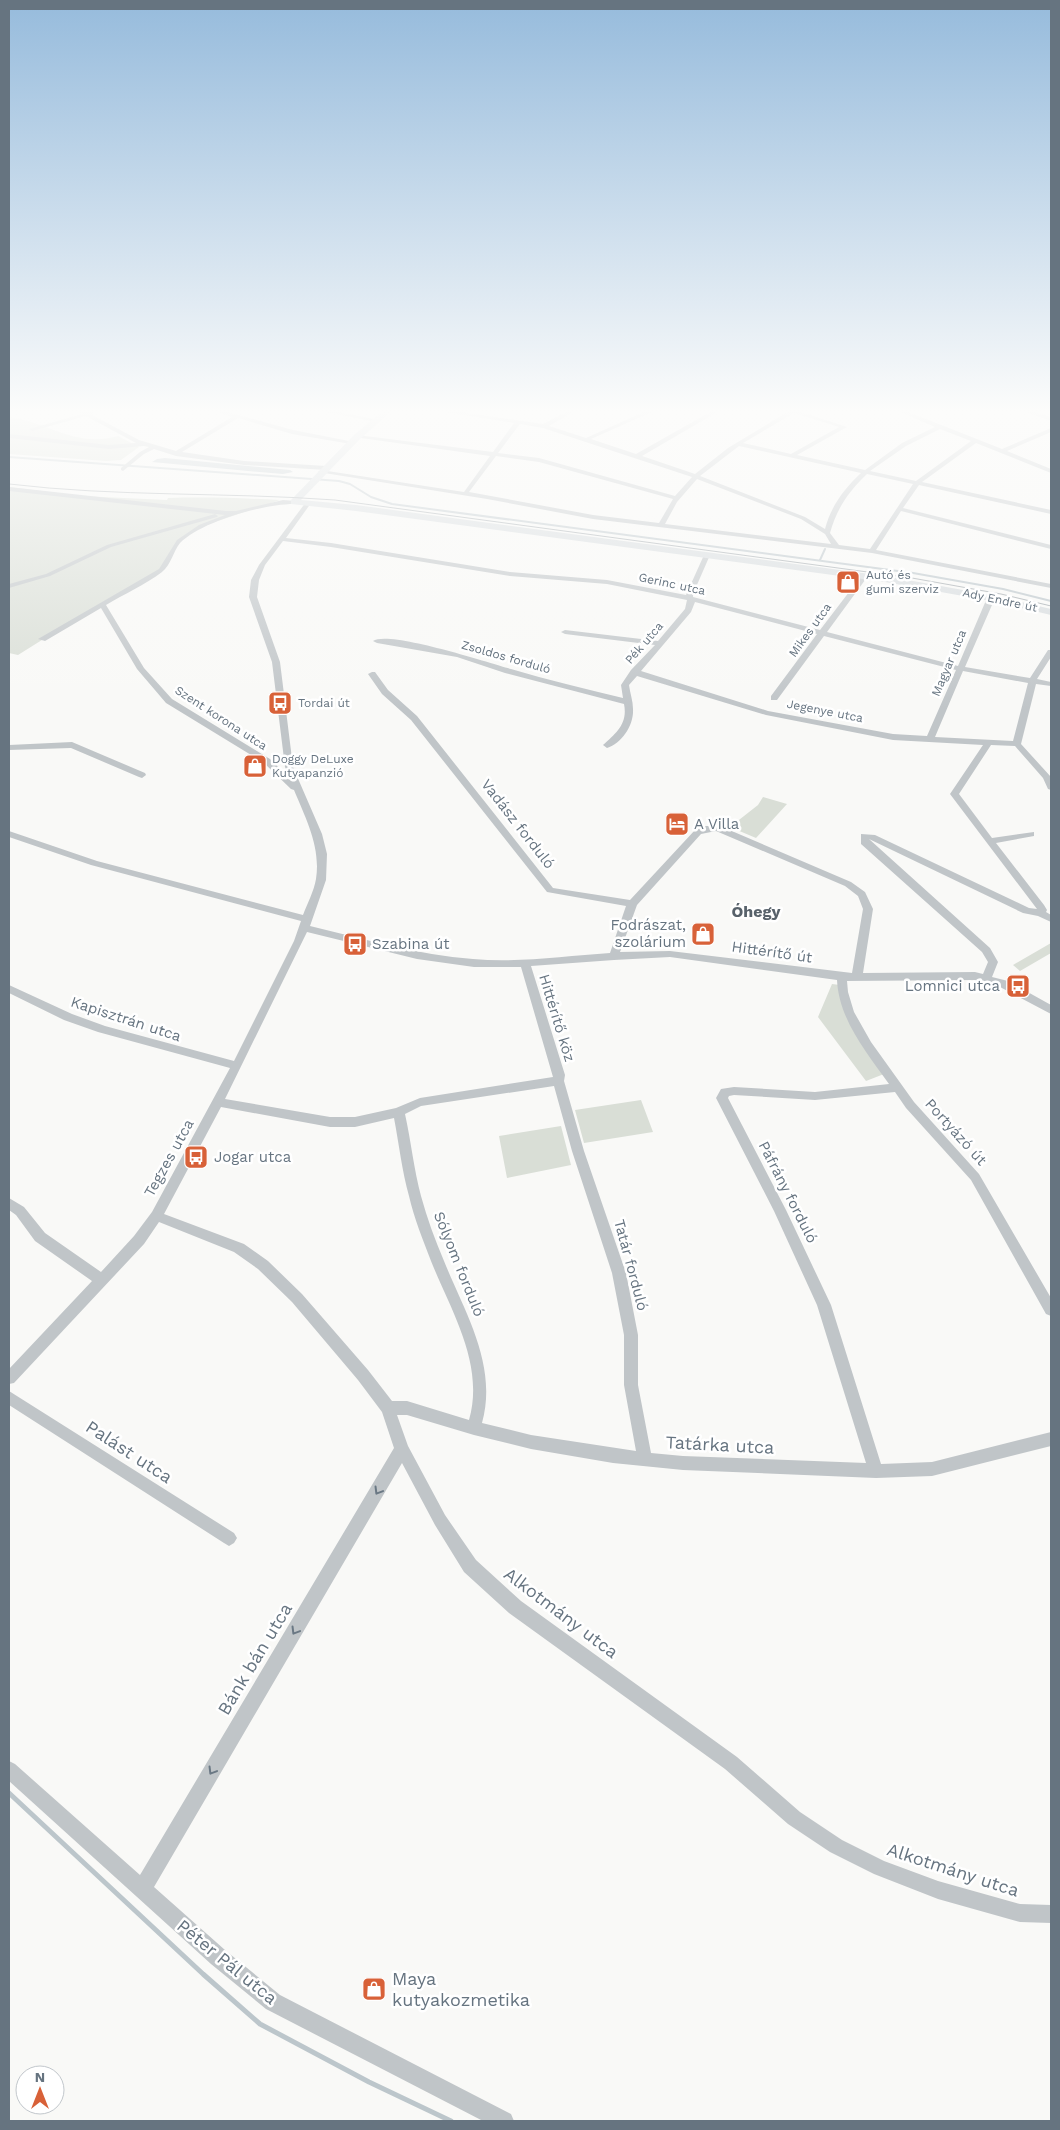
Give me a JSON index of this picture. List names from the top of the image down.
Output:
{
  "streets": {
    "street": [
      "Gerinc utca",
      "Ady Endre út",
      "Mikes utca",
      "Pék utca",
      "Zsoldos forduló",
      "Magyar utca",
      "Jegenye utca",
      "Szent korona utca",
      "Vadász forduló",
      "Hittérítő út",
      "Hittérítő köz",
      "Kapisztrán utca",
      "Portyázó út",
      "Tegzes utca",
      "Páfrány forduló",
      "Sólyom forduló",
      "Tatár forduló",
      "Tatárka utca",
      "Palást utca",
      "Alkotmány utca",
      "Bánk bán utca",
      "Péter Pál utca"
    ]
  },
  "crossings": [
    ["Gerinc utca", "Mikes utca"],
    ["Gerinc utca", "Pék utca"],
    ["Gerinc utca", "Magyar utca"],
    ["Ady Endre út", "Mikes utca"],
    ["Ady Endre út", "Pék utca"],
    ["Ady Endre út", "Magyar utca"],
    ["Pék utca", "Zsoldos forduló"],
    ["Pék utca", "Jegenye utca"],
    ["Magyar utca", "Jegenye utca"],
    ["Hittérítő út", "Hittérítő köz"],
    ["Hittérítő út", "Portyázó út"],
    ["Hittérítő út", "Tegzes utca"],
    ["Hittérítő köz", "Tatár forduló"],
    ["Kapisztrán utca", "Tegzes utca"],
    ["Portyázó út", "Páfrány forduló"],
    ["Tegzes utca", "Alkotmány utca"],
    ["Páfrány forduló", "Tatárka utca"],
    ["Sólyom forduló", "Tatárka utca"],
    ["Tatár forduló", "Tatárka utca"],
    ["Tatárka utca", "Alkotmány utca"],
    ["Alkotmány utca", "Bánk bán utca"],
    ["Bánk bán utca", "Péter Pál utca"]
  ],
  "one_way": ["Bánk bán utca"],
  "districts": ["Óhegy"],
  "places": {
    "shop": [
      "Autó és gumi szerviz",
      "Doggy DeLuxe Kutyapanzió",
      "Fodrászat, szolárium",
      "Maya kutyakozmetika"
    ],
    "bus stop": [
      "Tordai út",
      "Szabina út",
      "Lomnici utca",
      "Jogar utca"
    ],
    "hotel": ["A Villa"]
  },
  "north": "top"
}
